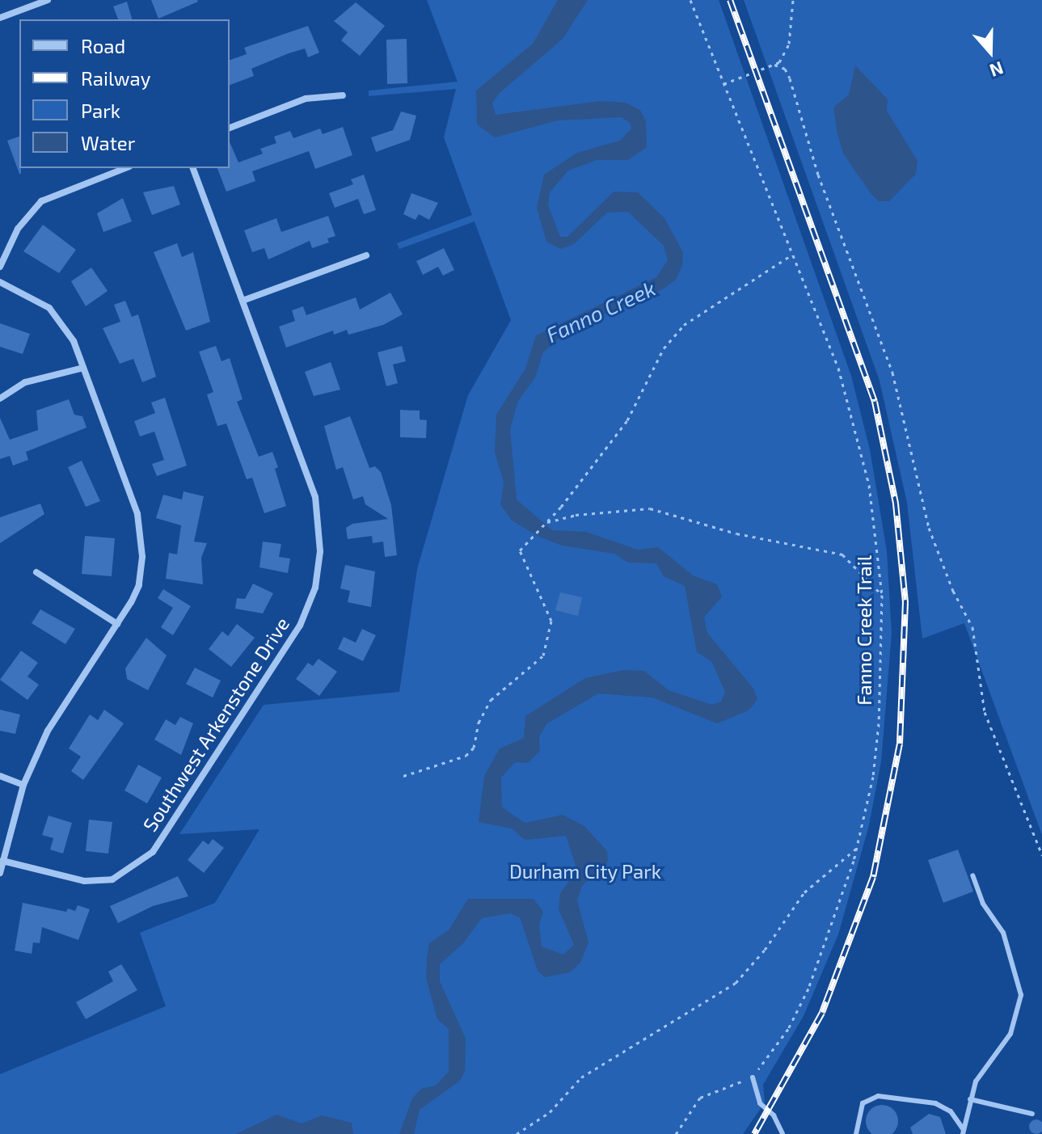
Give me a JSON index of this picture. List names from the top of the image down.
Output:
{
  "streets": {
    "street": ["Southwest Arkenstone Drive"],
    "path": ["Fanno Creek Trail"]
  },
  "water": ["Fanno Creek"],
  "parks": ["Durham City Park"],
  "legend": [
    "Road",
    "Railway",
    "Park",
    "Water"
  ],
  "north": "bottom"
}
